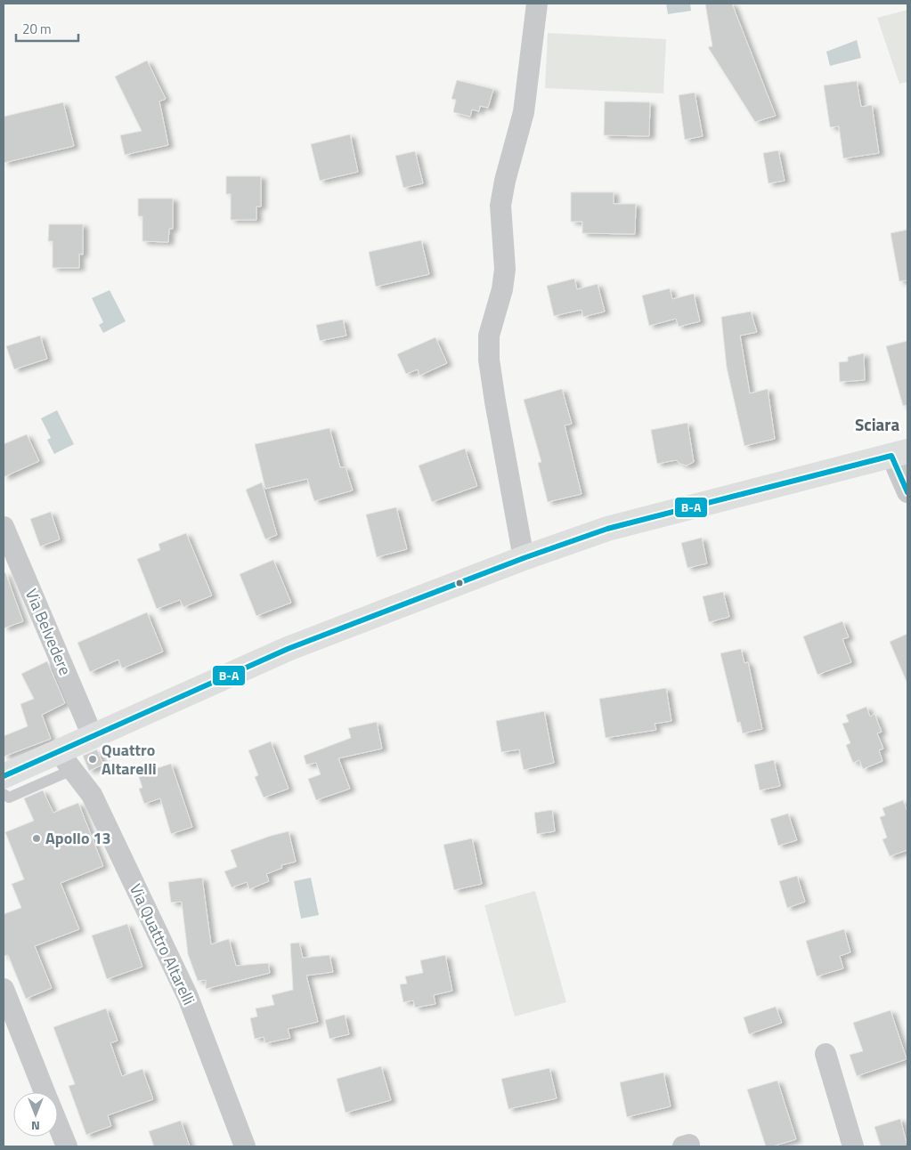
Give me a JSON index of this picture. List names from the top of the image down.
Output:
{
  "streets": {
    "street": ["Via Belvedere", "Via Quattro Altarelli"]
  },
  "districts": ["Sciara"],
  "places": ["Quattro Altarelli", "Apollo 13"],
  "lines": ["transit line B-A"],
  "scale_bar": "20 m",
  "north": "bottom"
}
